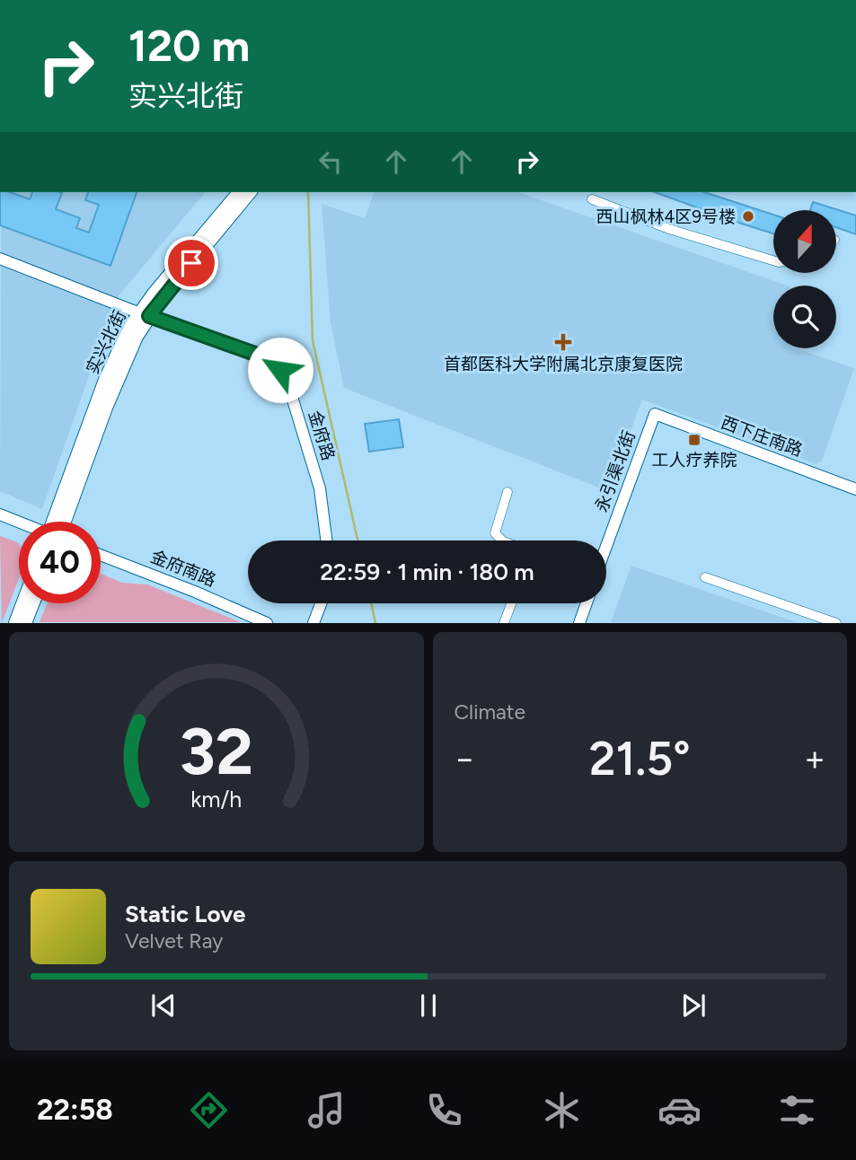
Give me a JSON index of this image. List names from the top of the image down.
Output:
{
  "streets": {
    "main road": ["实兴北街"],
    "street": [
      "金府路",
      "西下庄南路",
      "永引渠北街",
      "金府南路"
    ]
  },
  "crossings": [
    ["实兴北街", "金府路"],
    ["西下庄南路", "永引渠北街"]
  ],
  "places": {
    "other": ["西山枫林4区9号楼"],
    "health": ["首都医科大学附属北京康复医院"],
    "transit": ["工人疗养院"]
  },
  "north": "top",
  "page": {
    "turn": ["120 m", "实兴北街"],
    "limit": "40",
    "trip": "22:59 · 1 min · 180 m",
    "tile": "Climate",
    "heat": ["−", "21.5°", "+"],
    "song": ["Static Love", "Velvet Ray"],
    "tabs": "22:58",
    "gauge": ["32", "km/h"]
  }
}
